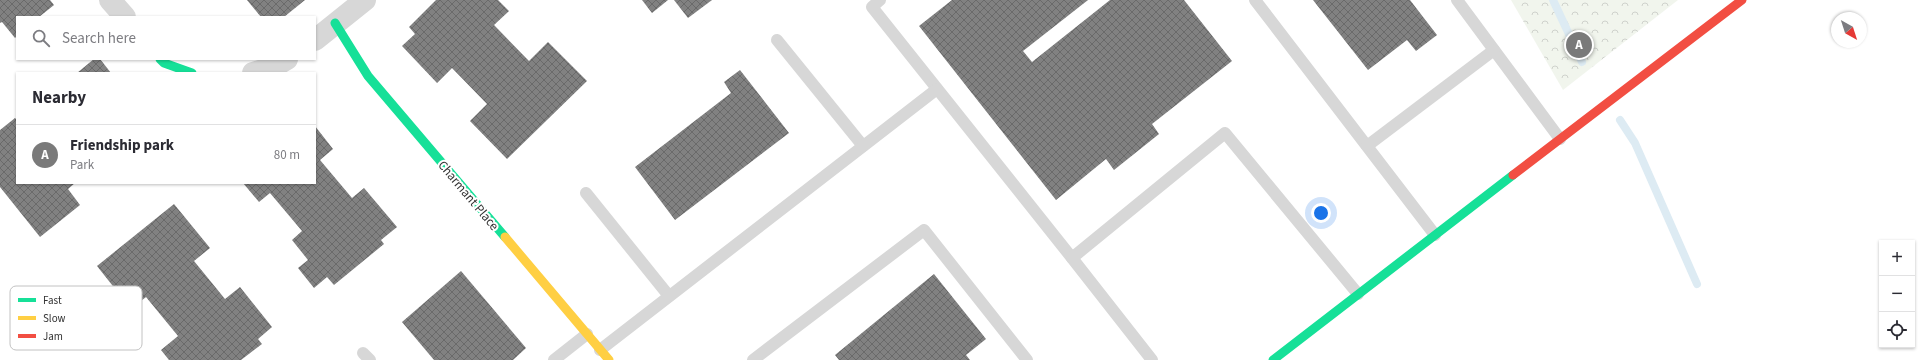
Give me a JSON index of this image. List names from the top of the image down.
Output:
{
  "streets": {
    "main road": ["Charmant Place"]
  },
  "legend": ["Fast", "Slow", "Jam"],
  "north": "bottom right",
  "page": {
    "search": "Search here",
    "pins": "A",
    "heading": "Nearby",
    "list": [
      {
        "mark": "A",
        "name": "Friendship park",
        "note": "Park",
        "value": "80 m"
      }
    ],
    "map_buttons": ["+", "−"]
  }
}
